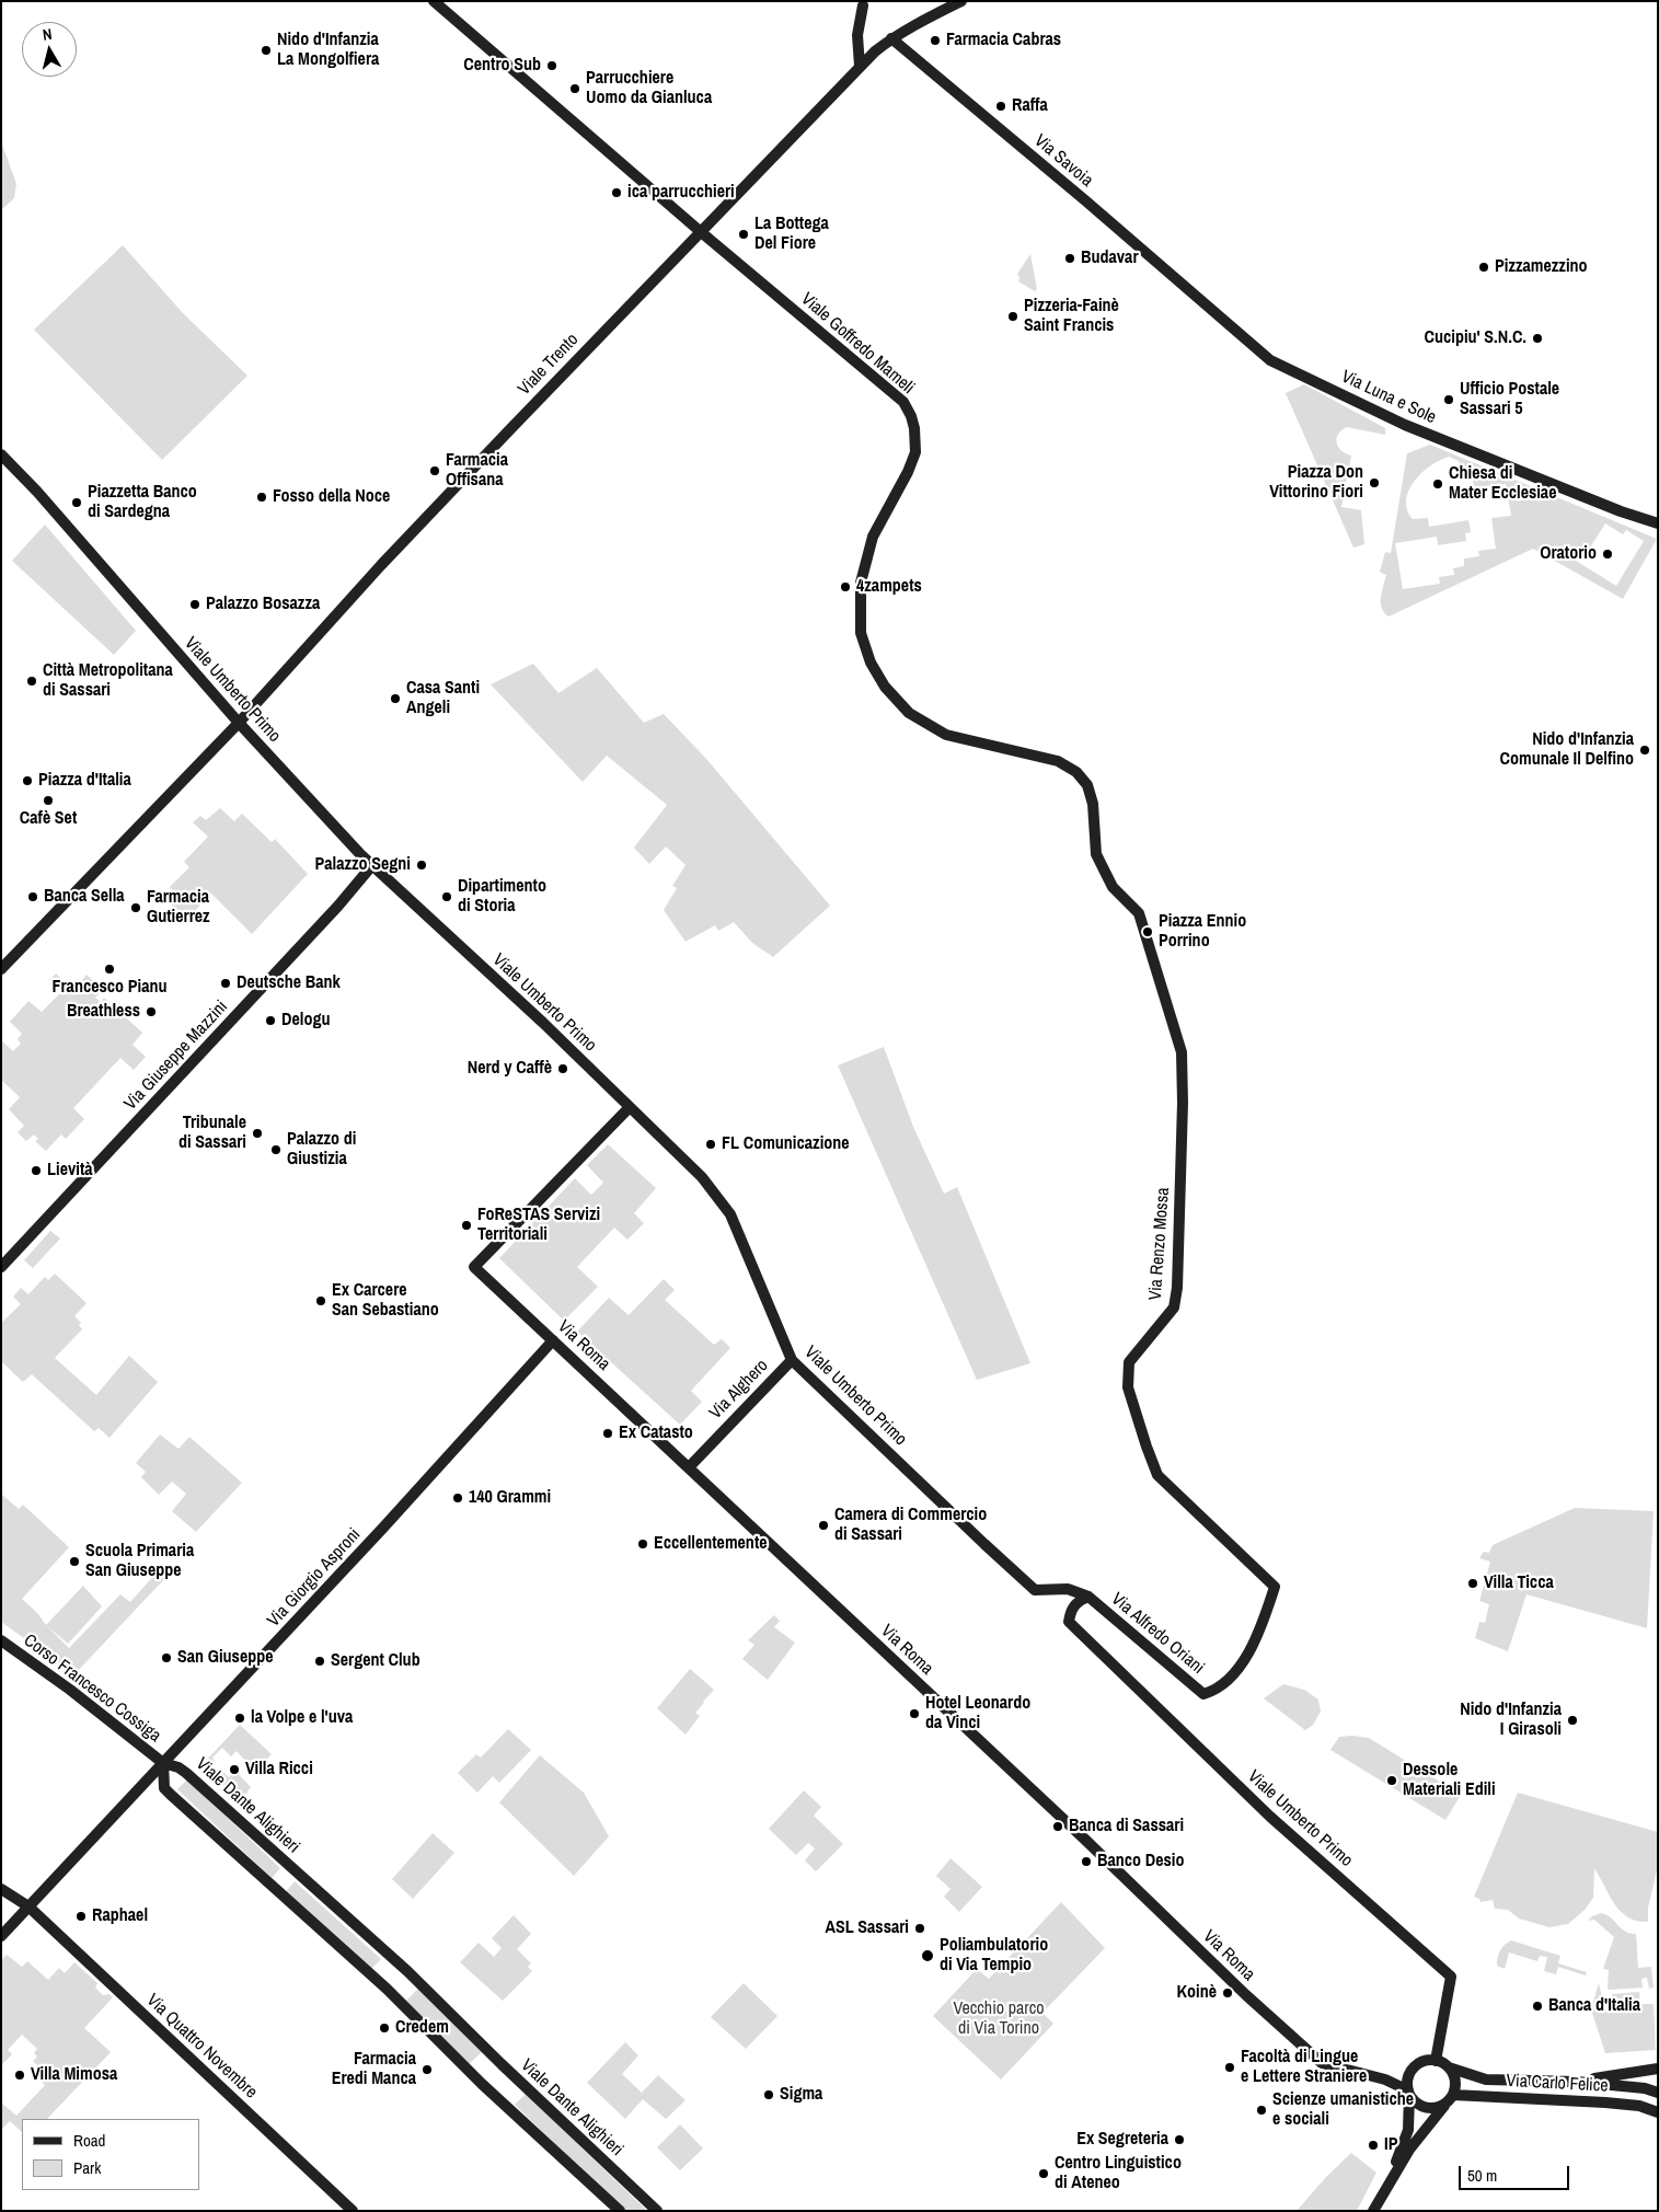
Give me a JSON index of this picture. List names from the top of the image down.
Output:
{
  "streets": {
    "main road": [
      "Via Savoia",
      "Viale Goffredo Mameli",
      "Viale Trento",
      "Via Luna e Sole",
      "Viale Umberto Primo",
      "Via Giuseppe Mazzini",
      "Via Renzo Mossa",
      "Via Roma",
      "Via Alghero",
      "Via Giorgio Asproni",
      "Via Alfredo Oriani",
      "Corso Francesco Cossiga",
      "Viale Dante Alighieri",
      "Via Quattro Novembre",
      "Via Carlo Felice"
    ]
  },
  "crossings": [
    ["Via Savoia", "Viale Trento"],
    ["Via Savoia", "Via Luna e Sole"],
    ["Viale Goffredo Mameli", "Viale Trento"],
    ["Viale Goffredo Mameli", "Via Renzo Mossa"],
    ["Viale Trento", "Viale Umberto Primo"],
    ["Viale Umberto Primo", "Via Giuseppe Mazzini"],
    ["Viale Umberto Primo", "Via Roma"],
    ["Viale Umberto Primo", "Via Alghero"],
    ["Viale Umberto Primo", "Via Alfredo Oriani"],
    ["Viale Umberto Primo", "Via Carlo Felice"],
    ["Via Renzo Mossa", "Via Alfredo Oriani"],
    ["Via Roma", "Via Alghero"],
    ["Via Roma", "Via Giorgio Asproni"],
    ["Via Roma", "Via Carlo Felice"],
    ["Via Giorgio Asproni", "Corso Francesco Cossiga"],
    ["Via Giorgio Asproni", "Viale Dante Alighieri"],
    ["Via Giorgio Asproni", "Via Quattro Novembre"],
    ["Corso Francesco Cossiga", "Viale Dante Alighieri"]
  ],
  "parks": ["Vecchio parco di Via Torino"],
  "places": [
    "Farmacia Cabras",
    "Nido d'Infanzia La Mongolfiera",
    "Centro Sub",
    "Parrucchiere Uomo da Gianluca",
    "Raffa",
    "ica parrucchieri",
    "La Bottega Del Fiore",
    "Budavar",
    "Pizzamezzino",
    "Pizzeria-Fainè Saint Francis",
    "Cucipiu' S.N.C.",
    "Ufficio Postale Sassari 5",
    "Farmacia Offisana",
    "Piazza Don Vittorino Fiori",
    "Chiesa di Mater Ecclesiae",
    "Fosso della Noce",
    "Piazzetta Banco di Sardegna",
    "Oratorio",
    "4zampets",
    "Palazzo Bosazza",
    "Città Metropolitana di Sassari",
    "Casa Santi Angeli",
    "Nido d'Infanzia Comunale Il Delfino",
    "Piazza d'Italia",
    "Cafè Set",
    "Palazzo Segni",
    "Banca Sella",
    "Dipartimento di Storia",
    "Farmacia Gutierrez",
    "Piazza Ennio Porrino",
    "Francesco Pianu",
    "Deutsche Bank",
    "Breathless",
    "Delogu",
    "Nerd y Caffè",
    "Tribunale di Sassari",
    "FL Comunicazione",
    "Palazzo di Giustizia",
    "Lievità",
    "FoReSTAS Servizi Territoriali",
    "Ex Carcere San Sebastiano",
    "Ex Catasto",
    "140 Grammi",
    "Camera di Commercio di Sassari",
    "Eccellentemente",
    "Scuola Primaria San Giuseppe",
    "Villa Ticca",
    "San Giuseppe",
    "Sergent Club",
    "Hotel Leonardo da Vinci",
    "la Volpe e l'uva",
    "Nido d'Infanzia I Girasoli",
    "Villa Ricci",
    "Dessole Materiali Edili",
    "Banca di Sassari",
    "Banco Desio",
    "Raphael",
    "ASL Sassari",
    "Poliambulatorio di Via Tempio",
    "Koinè",
    "Banca d'Italia",
    "Credem",
    "Facoltà di Lingue e Lettere Straniere",
    "Farmacia Eredi Manca",
    "Villa Mimosa",
    "Sigma",
    "Scienze umanistiche e sociali",
    "Ex Segreteria",
    "IP",
    "Centro Linguistico di Ateneo"
  ],
  "legend": ["Road", "Park"],
  "scale_bar": "50 m",
  "north": "top"
}
